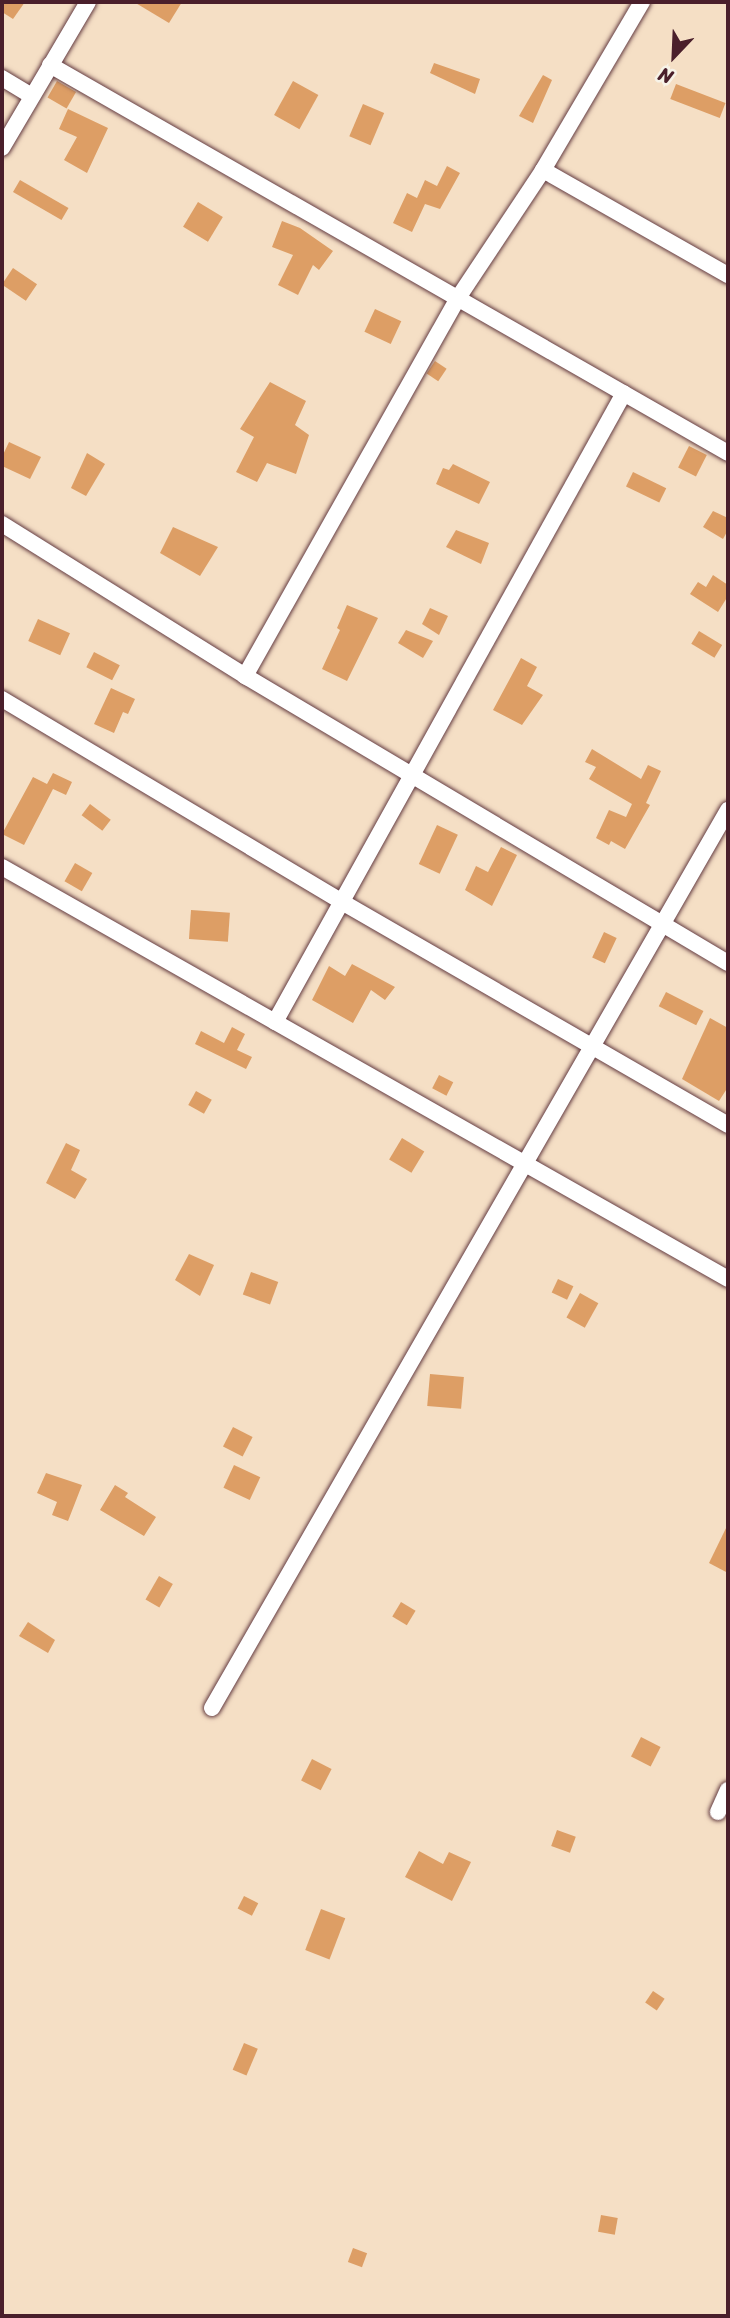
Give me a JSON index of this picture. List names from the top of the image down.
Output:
{
  "north": "bottom left"
}
